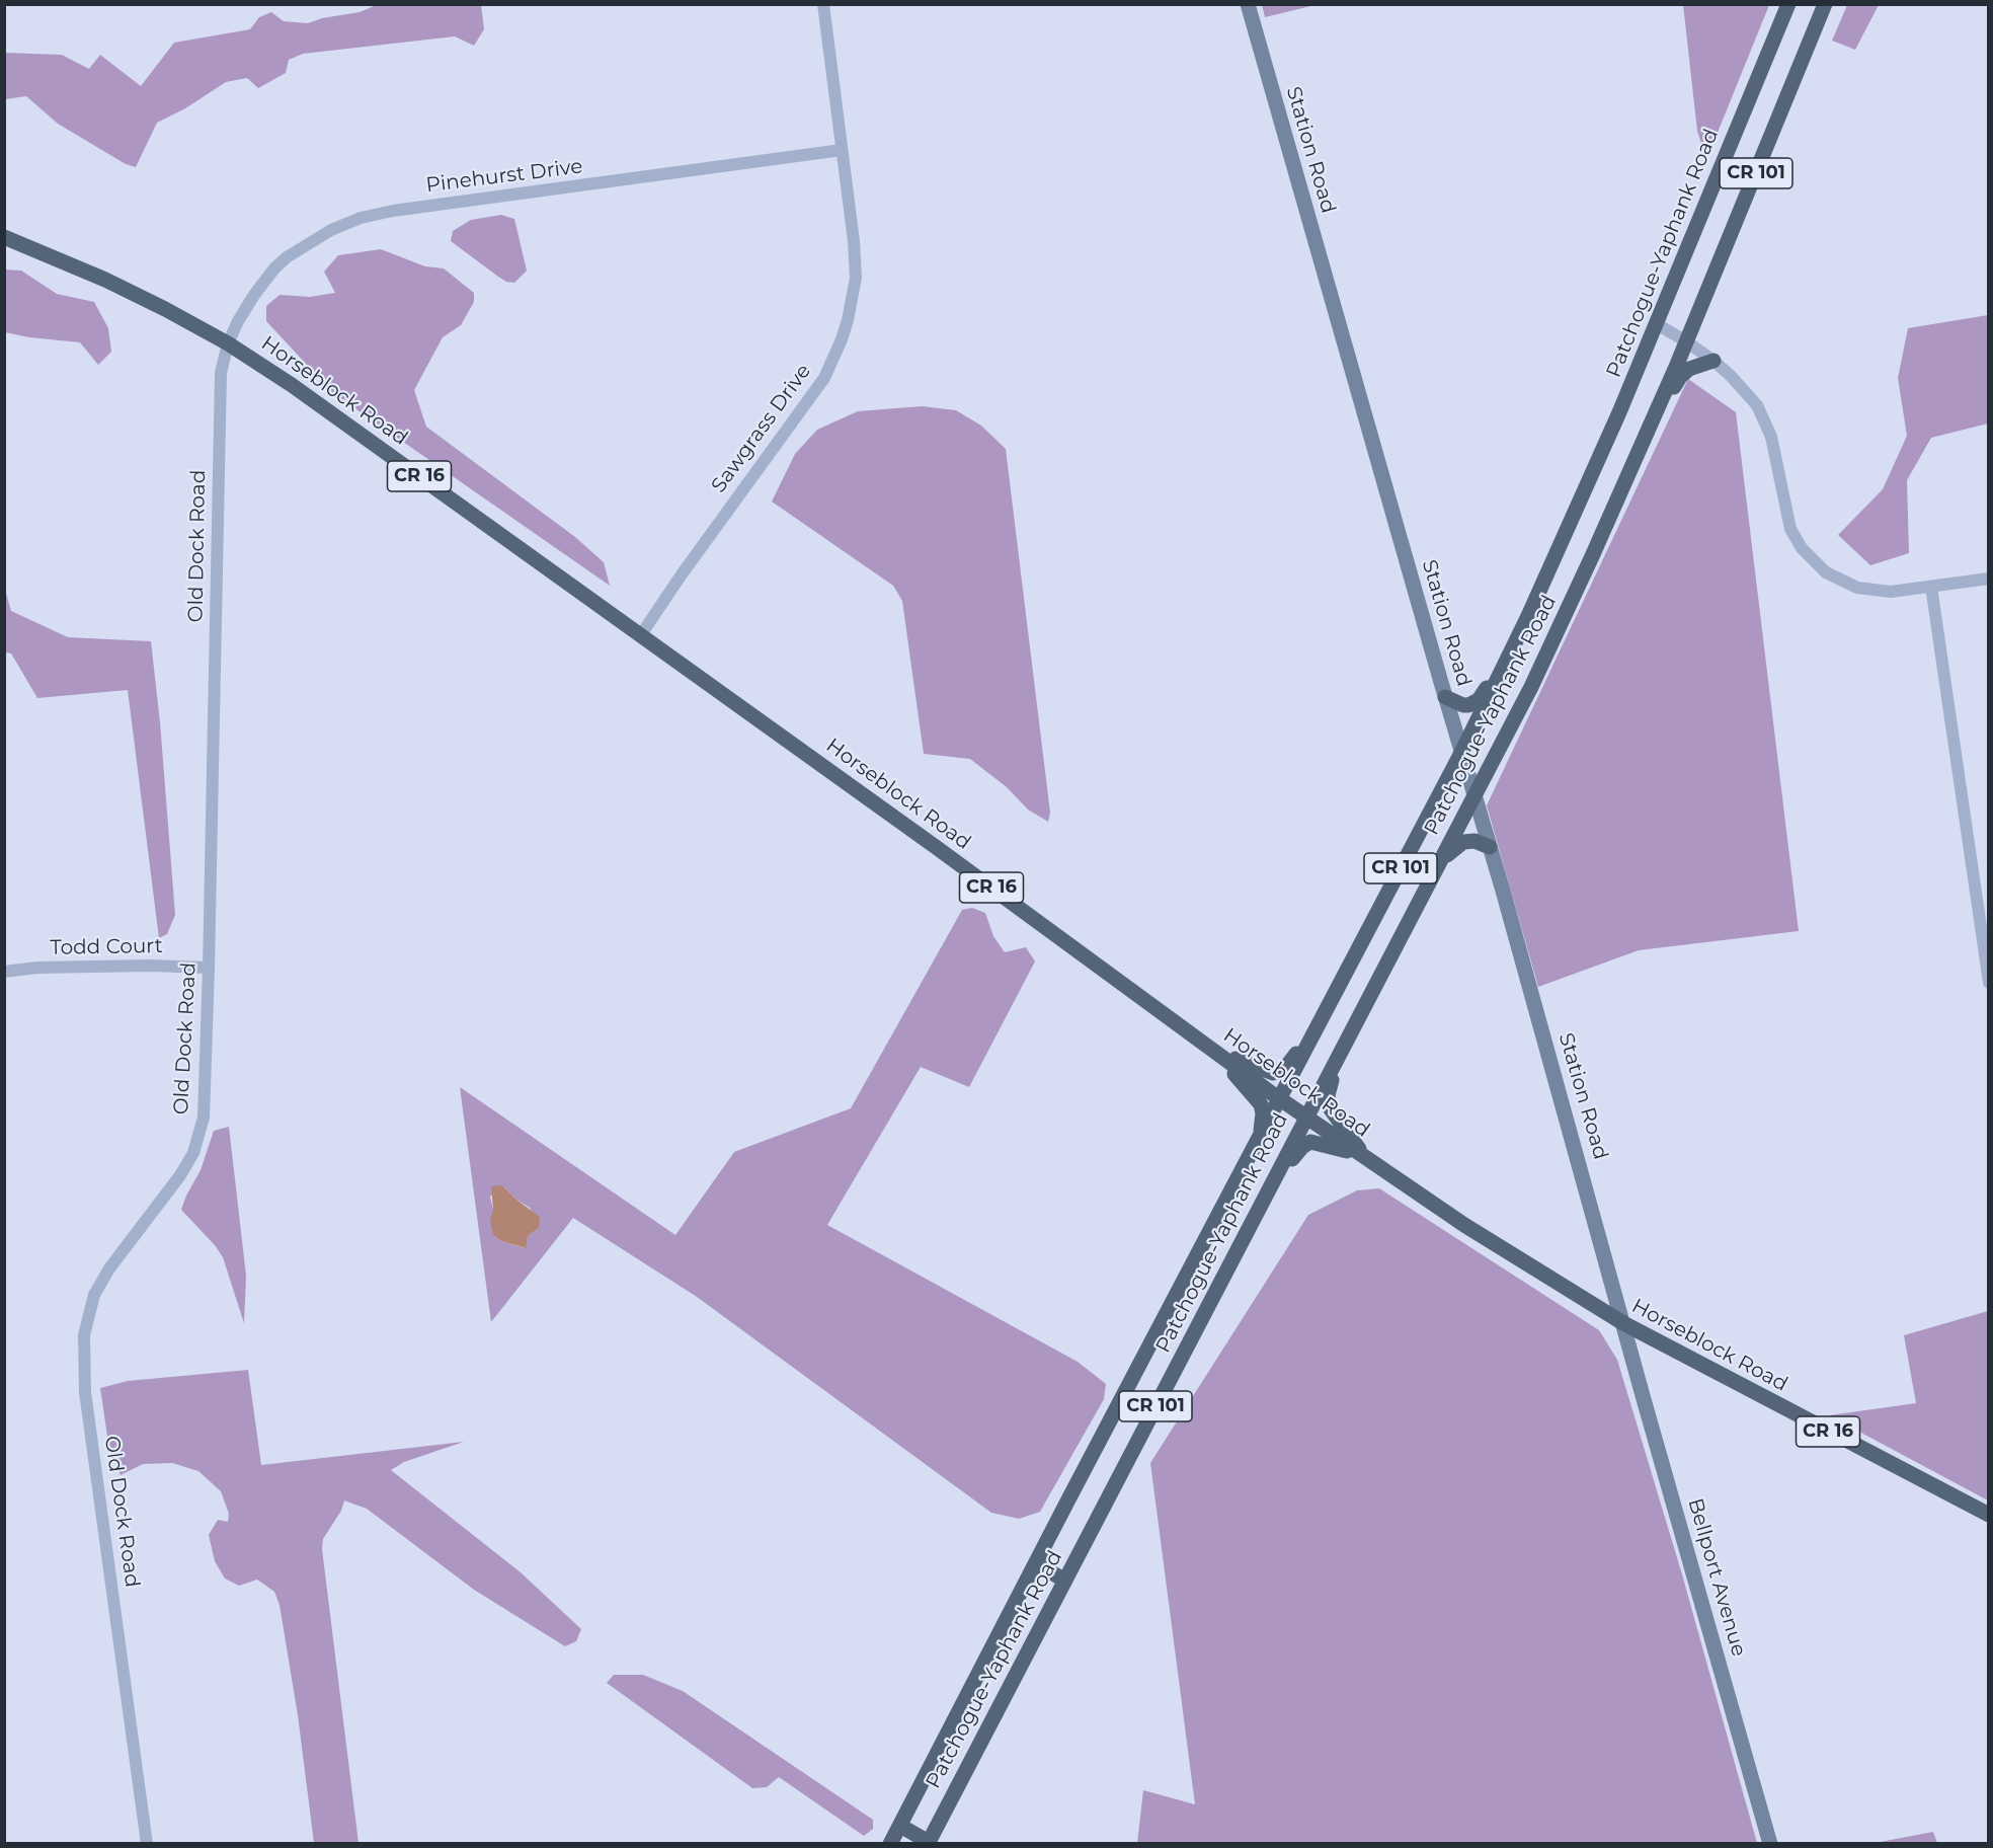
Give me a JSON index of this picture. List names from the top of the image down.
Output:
{
  "streets": {
    "main road": [
      "Station Road",
      "CR 101",
      "Patchogue-Yaphank Road",
      "Horseblock Road",
      "CR 16",
      "Bellport Avenue"
    ],
    "street": [
      "Pinehurst Drive",
      "Sawgrass Drive",
      "Old Dock Road",
      "Todd Court"
    ]
  },
  "crossings": [
    ["Station Road", "Patchogue-Yaphank Road"],
    ["Station Road", "Horseblock Road"],
    ["Station Road", "Bellport Avenue"],
    ["Pinehurst Drive", "Horseblock Road"],
    ["Pinehurst Drive", "Sawgrass Drive"],
    ["Pinehurst Drive", "Old Dock Road"],
    ["Patchogue-Yaphank Road", "Horseblock Road"],
    ["Horseblock Road", "Sawgrass Drive"],
    ["Horseblock Road", "Old Dock Road"],
    ["Horseblock Road", "Bellport Avenue"],
    ["Old Dock Road", "Todd Court"]
  ]
}
